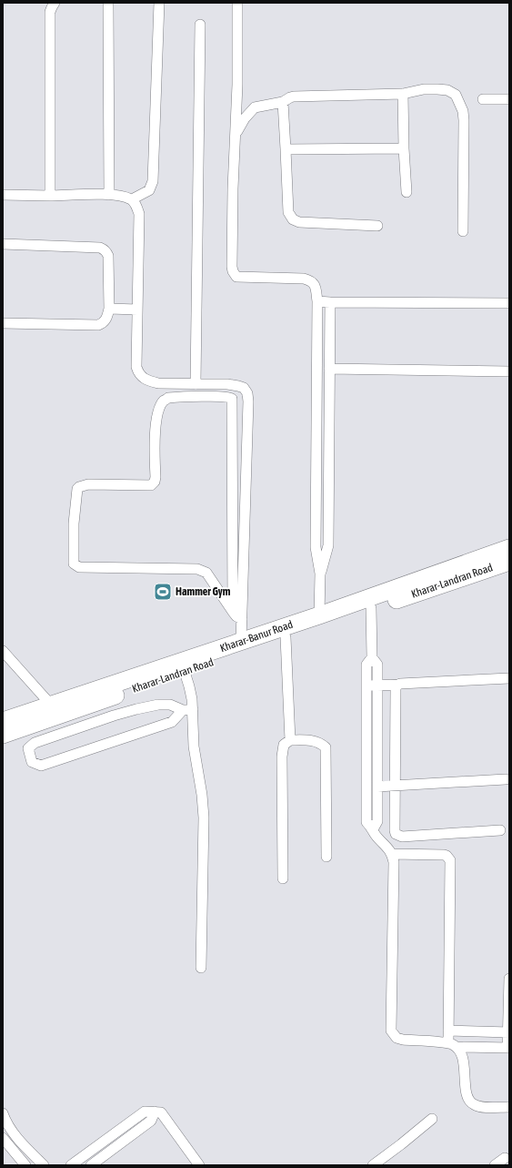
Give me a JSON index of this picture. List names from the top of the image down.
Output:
{
  "streets": {
    "highway": ["Kharar-Landran Road", "Kharar-Banur Road"]
  },
  "crossings": [
    ["Kharar-Landran Road", "Kharar-Banur Road"]
  ],
  "places": {
    "sports": ["Hammer Gym"]
  }
}
